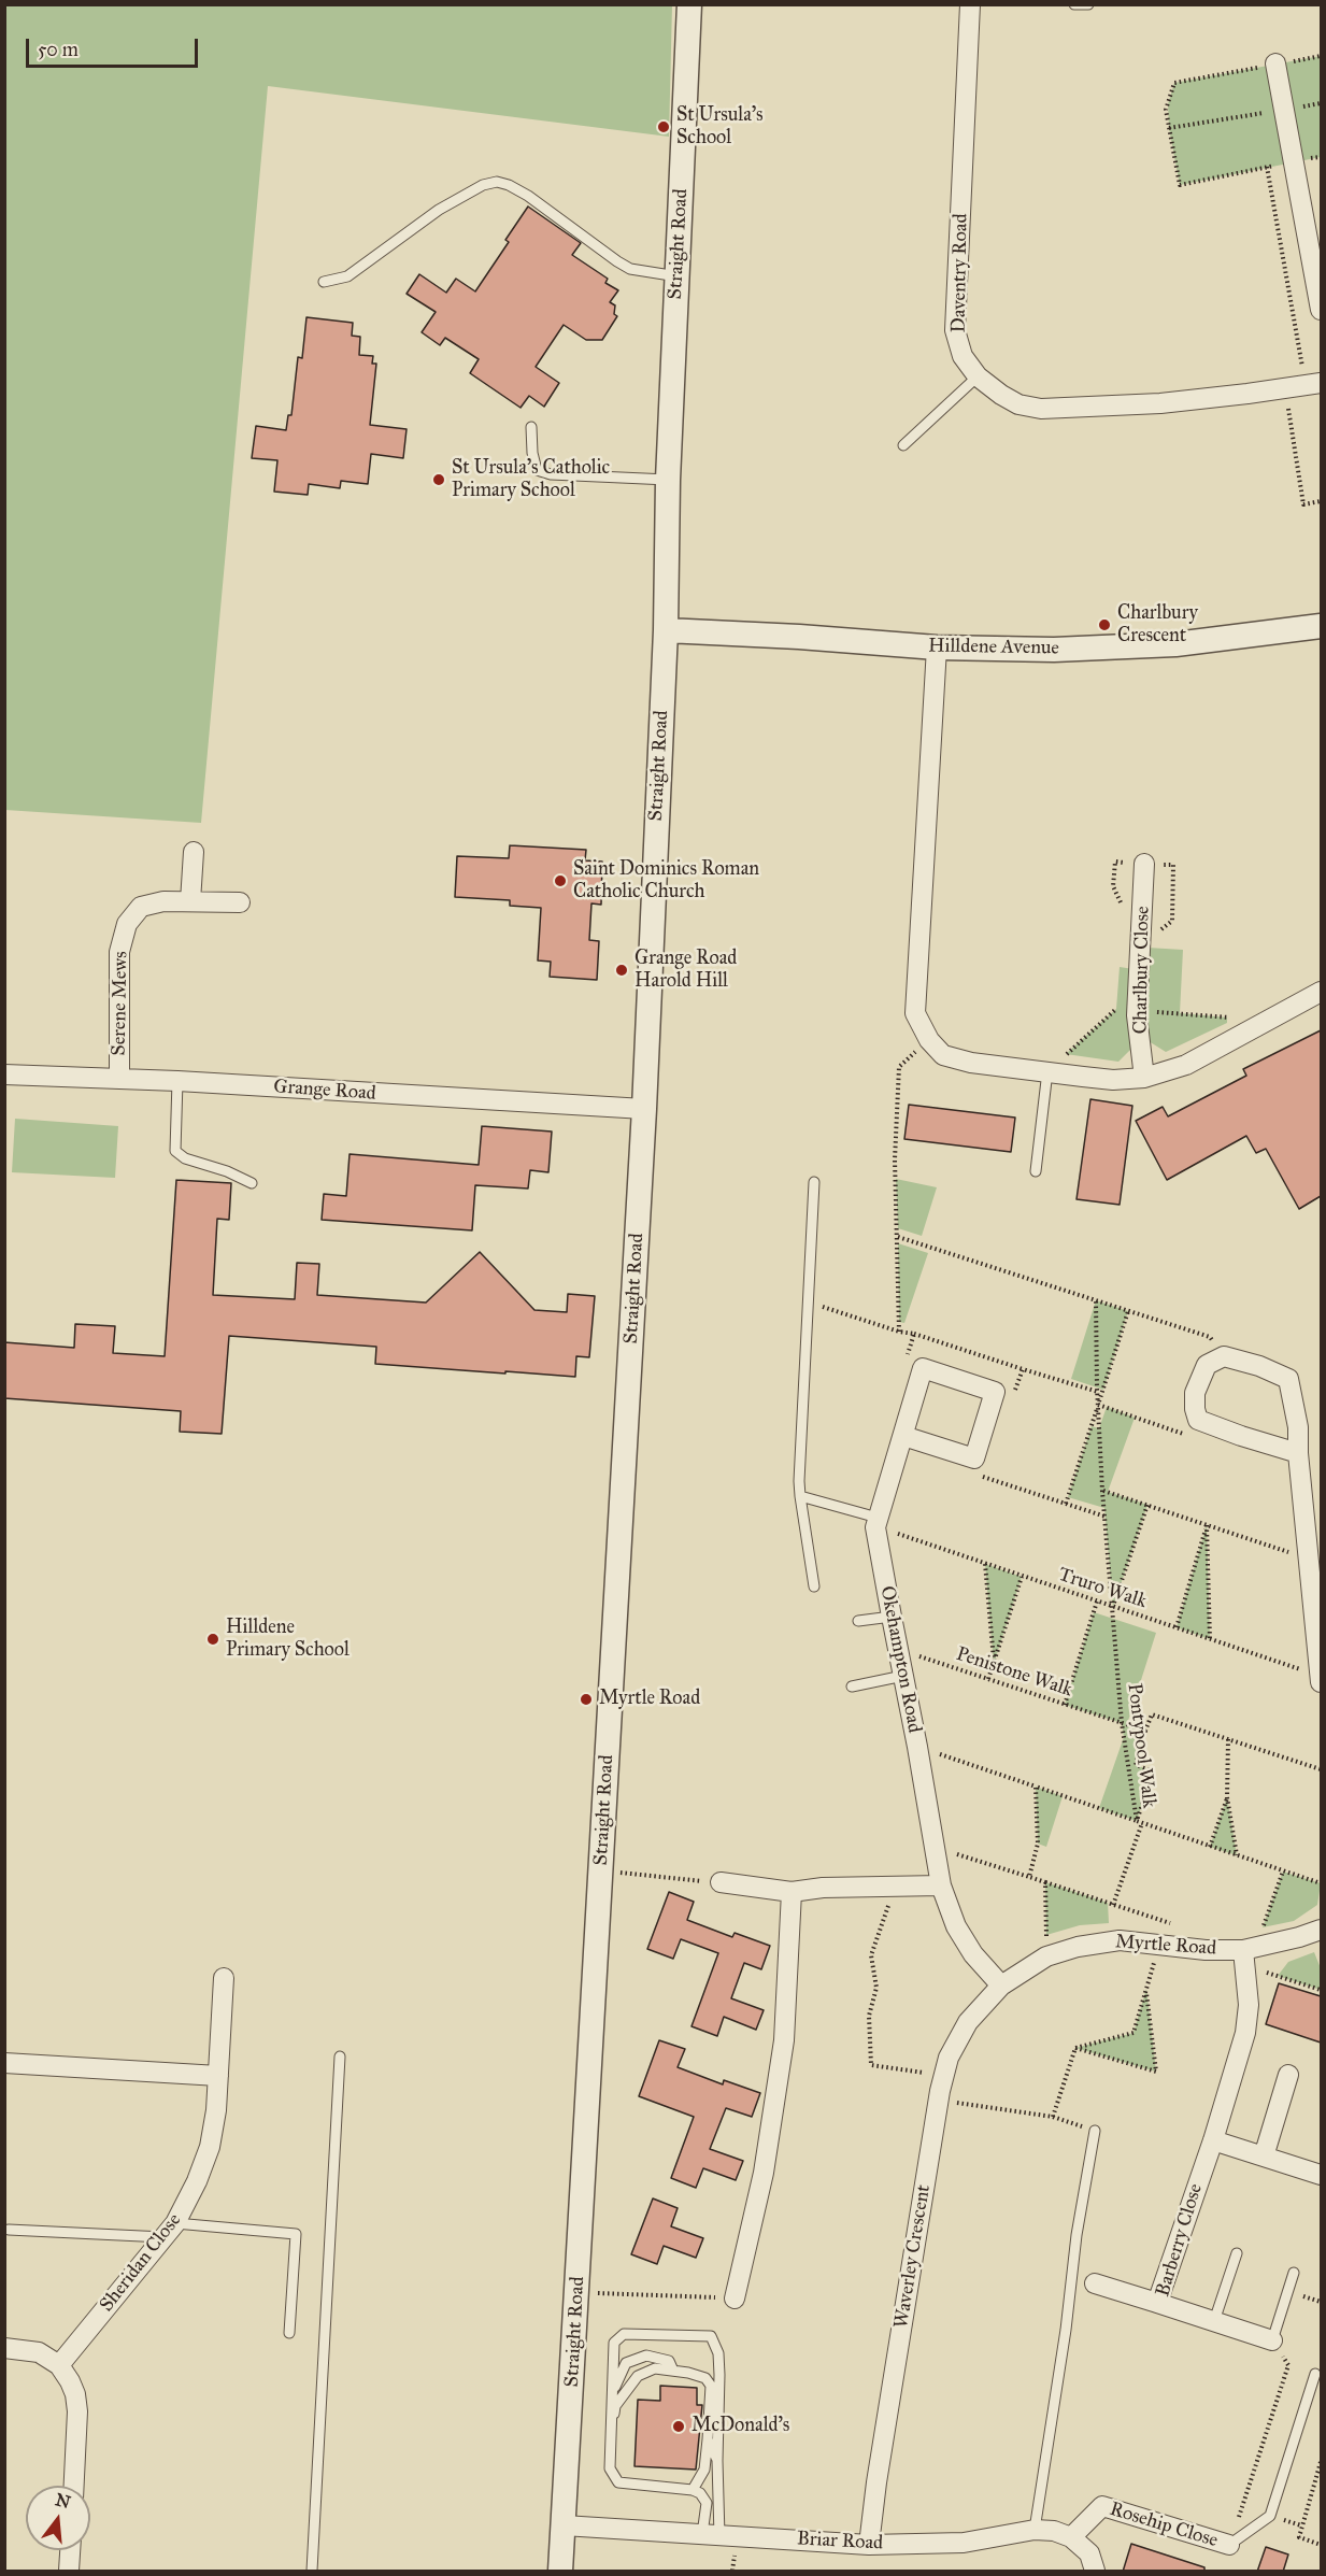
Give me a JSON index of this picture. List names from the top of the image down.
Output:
{
  "streets": {
    "street": [
      "Straight Road",
      "Daventry Road",
      "Hilldene Avenue",
      "Charlbury Close",
      "Serene Mews",
      "Grange Road",
      "Okehampton Road",
      "Myrtle Road",
      "Barberry Close",
      "Waverley Crescent",
      "Sheridan Close",
      "Rosehip Close",
      "Briar Road"
    ],
    "path": ["Truro Walk", "Penistone Walk", "Pontypool Walk"]
  },
  "crossings": [
    ["Straight Road", "Hilldene Avenue"],
    ["Straight Road", "Grange Road"],
    ["Straight Road", "Briar Road"],
    ["Serene Mews", "Grange Road"],
    ["Truro Walk", "Okehampton Road"],
    ["Truro Walk", "Pontypool Walk"],
    ["Okehampton Road", "Penistone Walk"],
    ["Okehampton Road", "Pontypool Walk"],
    ["Penistone Walk", "Pontypool Walk"],
    ["Myrtle Road", "Barberry Close"],
    ["Myrtle Road", "Waverley Crescent"],
    ["Waverley Crescent", "Briar Road"],
    ["Rosehip Close", "Briar Road"]
  ],
  "places": [
    "St Ursula's School",
    "St Ursula's Catholic Primary School",
    "Charlbury Crescent",
    "Saint Dominics Roman Catholic Church",
    "Grange Road Harold Hill",
    "Hilldene Primary School",
    "Myrtle Road",
    "McDonald's"
  ],
  "scale_bar": "50 m",
  "north": "top"
}
